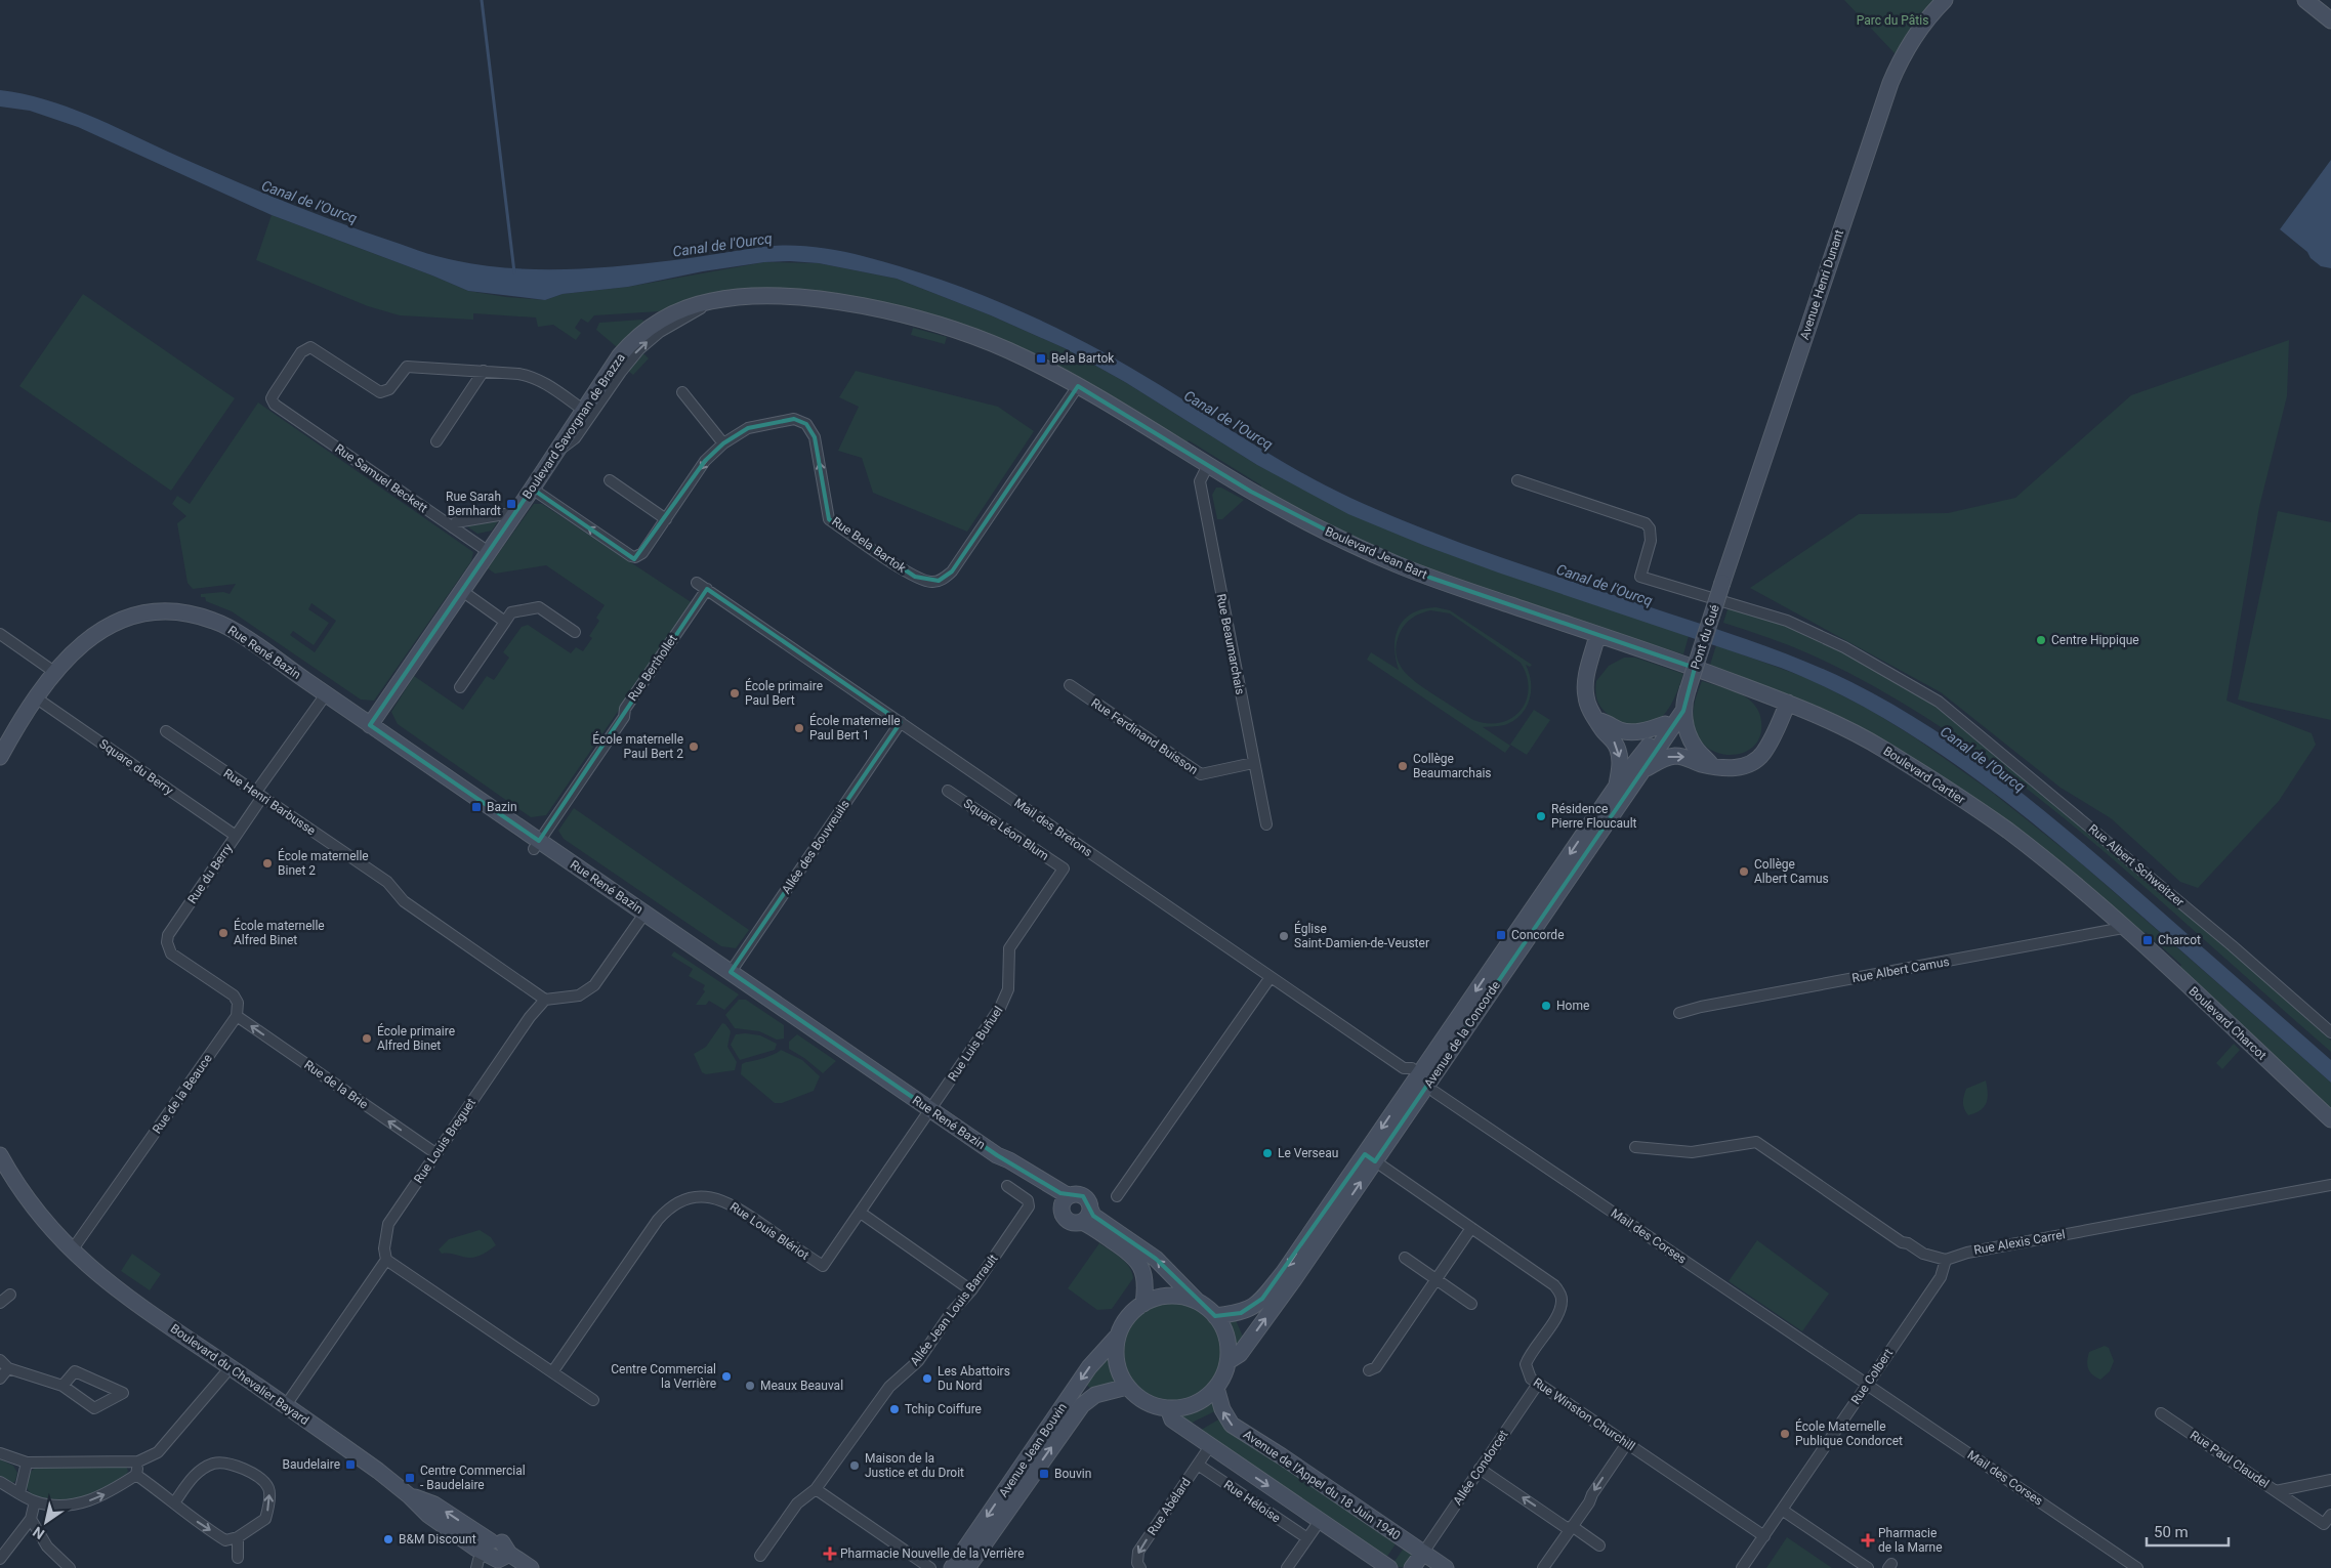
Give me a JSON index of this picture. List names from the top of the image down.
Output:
{
  "streets": {
    "street": [
      "Avenue Henri Dunant",
      "Boulevard Savorgnan de Brazza",
      "Rue Samuel Beckett",
      "Rue Bela Bartok",
      "Boulevard Jean Bart",
      "Pont du Gué",
      "Rue Beaumarchais",
      "Rue René Bazin",
      "Rue Berthollet",
      "Rue Ferdinand Buisson",
      "Square du Berry",
      "Boulevard Cartier",
      "Rue Henri Barbusse",
      "Mail des Bretons",
      "Square Léon Blum",
      "Allée des Bouvreuils",
      "Rue Albert Schweitzer",
      "Rue du Berry",
      "Rue Albert Camus",
      "Boulevard Charcot",
      "Avenue de la Concorde",
      "Rue Luis Buñuel",
      "Rue de la Brie",
      "Rue de la Beauce",
      "Rue Louis Breguet",
      "Rue Louis Blériot",
      "Mail des Corses",
      "Rue Alexis Carrel",
      "Allée Jean Louis Barrault",
      "Boulevard du Chevalier Bayard",
      "Rue Colbert",
      "Rue Winston Churchill",
      "Avenue Jean Bouvin",
      "Rue Paul Claudel",
      "Allée Condorcet",
      "Avenue de l'Appel du 18 Juin 1940",
      "Rue Héloise",
      "Rue Abélard"
    ]
  },
  "crossings": [
    ["Avenue Henri Dunant", "Pont du Gué"],
    ["Boulevard Savorgnan de Brazza", "Rue Samuel Beckett"],
    ["Boulevard Savorgnan de Brazza", "Rue Bela Bartok"],
    ["Boulevard Savorgnan de Brazza", "Boulevard Jean Bart"],
    ["Boulevard Savorgnan de Brazza", "Rue René Bazin"],
    ["Rue Bela Bartok", "Boulevard Jean Bart"],
    ["Boulevard Jean Bart", "Rue Beaumarchais"],
    ["Boulevard Jean Bart", "Boulevard Cartier"],
    ["Pont du Gué", "Avenue de la Concorde"],
    ["Rue Beaumarchais", "Rue Ferdinand Buisson"],
    ["Rue René Bazin", "Rue Berthollet"],
    ["Rue René Bazin", "Allée des Bouvreuils"],
    ["Rue René Bazin", "Rue du Berry"],
    ["Rue René Bazin", "Rue Luis Buñuel"],
    ["Rue René Bazin", "Rue Louis Blériot"],
    ["Rue Berthollet", "Mail des Bretons"],
    ["Square du Berry", "Rue du Berry"],
    ["Boulevard Cartier", "Rue Albert Camus"],
    ["Boulevard Cartier", "Boulevard Charcot"],
    ["Rue Henri Barbusse", "Rue du Berry"],
    ["Rue Henri Barbusse", "Rue Louis Breguet"],
    ["Mail des Bretons", "Allée des Bouvreuils"],
    ["Square Léon Blum", "Rue Luis Buñuel"],
    ["Rue du Berry", "Rue de la Brie"],
    ["Rue du Berry", "Rue de la Beauce"],
    ["Rue Albert Camus", "Boulevard Charcot"],
    ["Avenue de la Concorde", "Rue Winston Churchill"],
    ["Avenue de la Concorde", "Avenue Jean Bouvin"],
    ["Avenue de la Concorde", "Avenue de l'Appel du 18 Juin 1940"],
    ["Rue Luis Buñuel", "Rue Louis Blériot"],
    ["Rue de la Brie", "Rue de la Beauce"],
    ["Rue de la Brie", "Rue Louis Breguet"],
    ["Rue de la Beauce", "Boulevard du Chevalier Bayard"],
    ["Rue Alexis Carrel", "Rue Colbert"],
    ["Rue Colbert", "Rue Winston Churchill"],
    ["Rue Winston Churchill", "Allée Condorcet"],
    ["Avenue Jean Bouvin", "Avenue de l'Appel du 18 Juin 1940"],
    ["Allée Condorcet", "Avenue de l'Appel du 18 Juin 1940"],
    ["Rue Héloise", "Rue Abélard"]
  ],
  "one_way": ["Rue de la Brie", "Rue Abélard"],
  "water": ["Canal de l'Ourcq"],
  "parks": ["Parc du Pâtis"],
  "places": {
    "transit": [
      "Bela Bartok",
      "Rue Sarah Bernhardt",
      "Bazin",
      "Concorde",
      "Charcot",
      "Baudelaire",
      "Bouvin",
      "Centre Commercial - Baudelaire"
    ],
    "other": [
      "Centre Hippique",
      "École primaire Paul Bert",
      "École maternelle Paul Bert 1",
      "École maternelle Paul Bert 2",
      "Collège Beaumarchais",
      "Résidence Pierre Floucault",
      "École maternelle Binet 2",
      "Collège Albert Camus",
      "École maternelle Alfred Binet",
      "Église Saint-Damien-de-Veuster",
      "Home",
      "École primaire Alfred Binet",
      "Le Verseau",
      "Centre Commercial la Verrière",
      "Les Abattoirs Du Nord",
      "Meaux Beauval",
      "Tchip Coiffure",
      "École Maternelle Publique Condorcet",
      "Maison de la Justice et du Droit",
      "B&M Discount"
    ],
    "health": ["Pharmacie de la Marne", "Pharmacie Nouvelle de la Verrière"]
  },
  "scale_bar": "50 m",
  "north": "bottom left"
}
